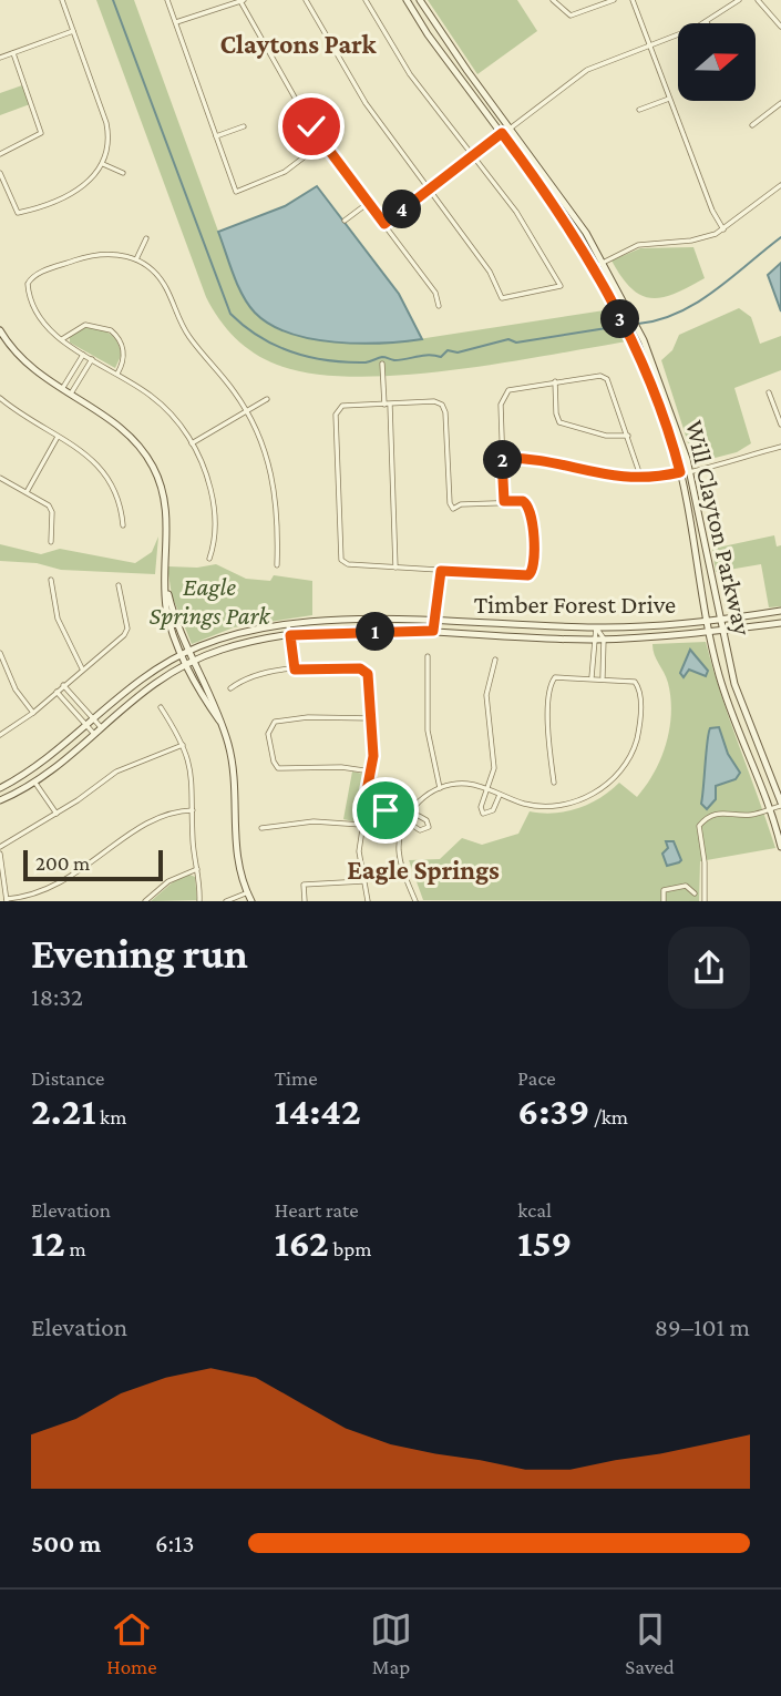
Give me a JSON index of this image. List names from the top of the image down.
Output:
{
  "streets": {
    "main road": ["Will Clayton Parkway", "Timber Forest Drive"]
  },
  "crossings": [
    ["Will Clayton Parkway", "Timber Forest Drive"]
  ],
  "districts": ["Claytons Park", "Eagle Springs"],
  "parks": ["Eagle Springs Park"],
  "scale_bar": "200 m",
  "north": "right",
  "page": {
    "pins": [
      "4",
      "3",
      "2",
      "1"
    ],
    "scale": "200 m",
    "heading": ["Evening run", "18:32"],
    "stats": [
      ["Distance", "2.21 km"],
      ["Time", "14:42"],
      ["Pace", "6:39 /km"],
      ["Elevation", "12 m"],
      ["Heart rate", "162 bpm"],
      ["kcal", "159"]
    ],
    "chart": ["Elevation", "89–101 m"],
    "list": [
      {
        "name": "500 m",
        "note": "6:13"
      }
    ],
    "tabs": ["Home", "Map", "Saved"]
  }
}
